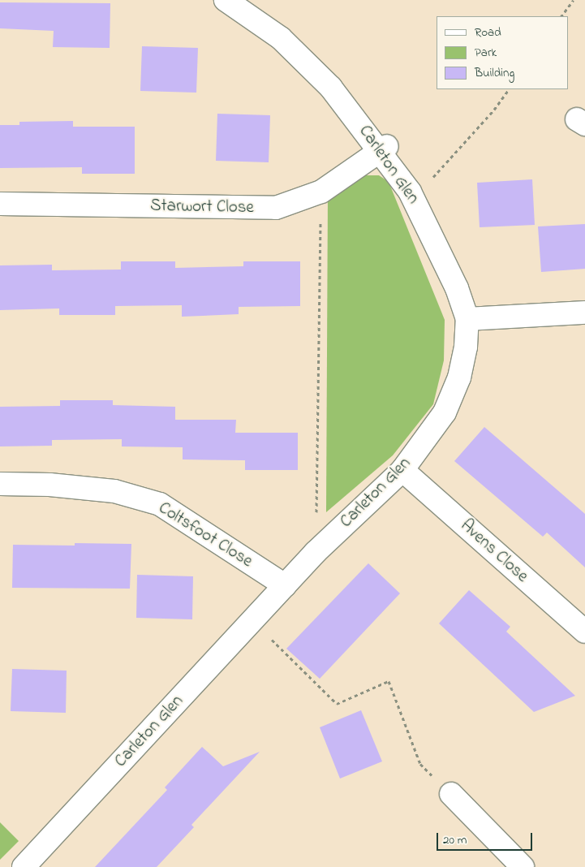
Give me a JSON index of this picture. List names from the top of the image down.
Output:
{
  "streets": {
    "street": [
      "Carleton Glen",
      "Starwort Close",
      "Coltsfoot Close",
      "Avens Close"
    ]
  },
  "crossings": [
    ["Carleton Glen", "Starwort Close"],
    ["Carleton Glen", "Coltsfoot Close"],
    ["Carleton Glen", "Avens Close"]
  ],
  "legend": ["Road", "Park", "Building"],
  "scale_bar": "20 m"
}
